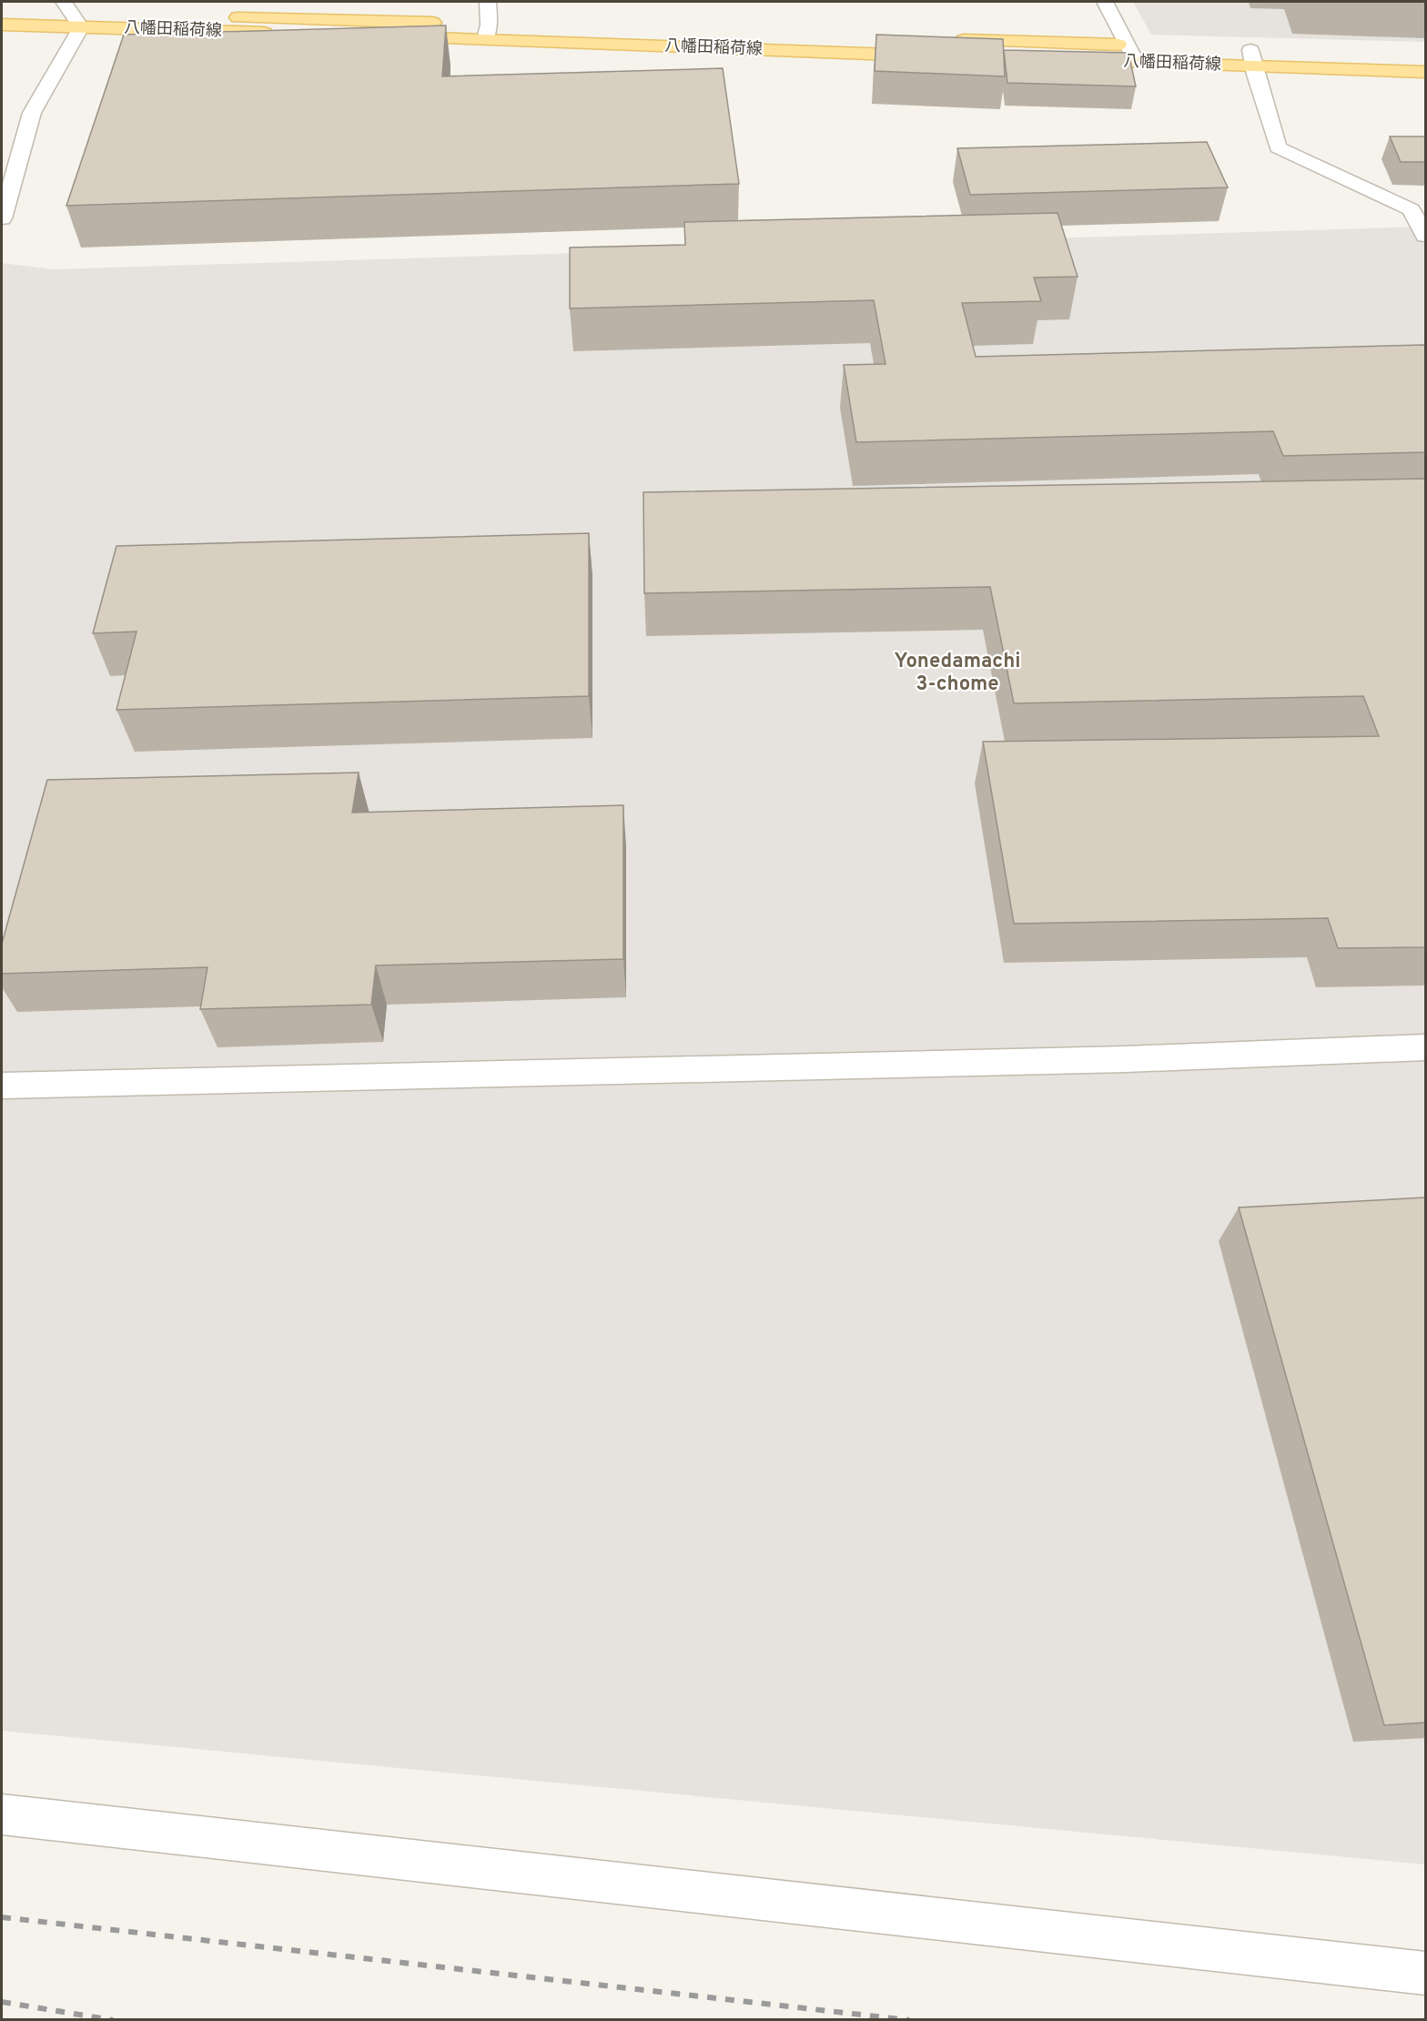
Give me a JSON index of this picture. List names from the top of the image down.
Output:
{
  "streets": {
    "main road": ["八幡田稲荷線"]
  },
  "districts": ["Yonedamachi 3-chome"]
}
